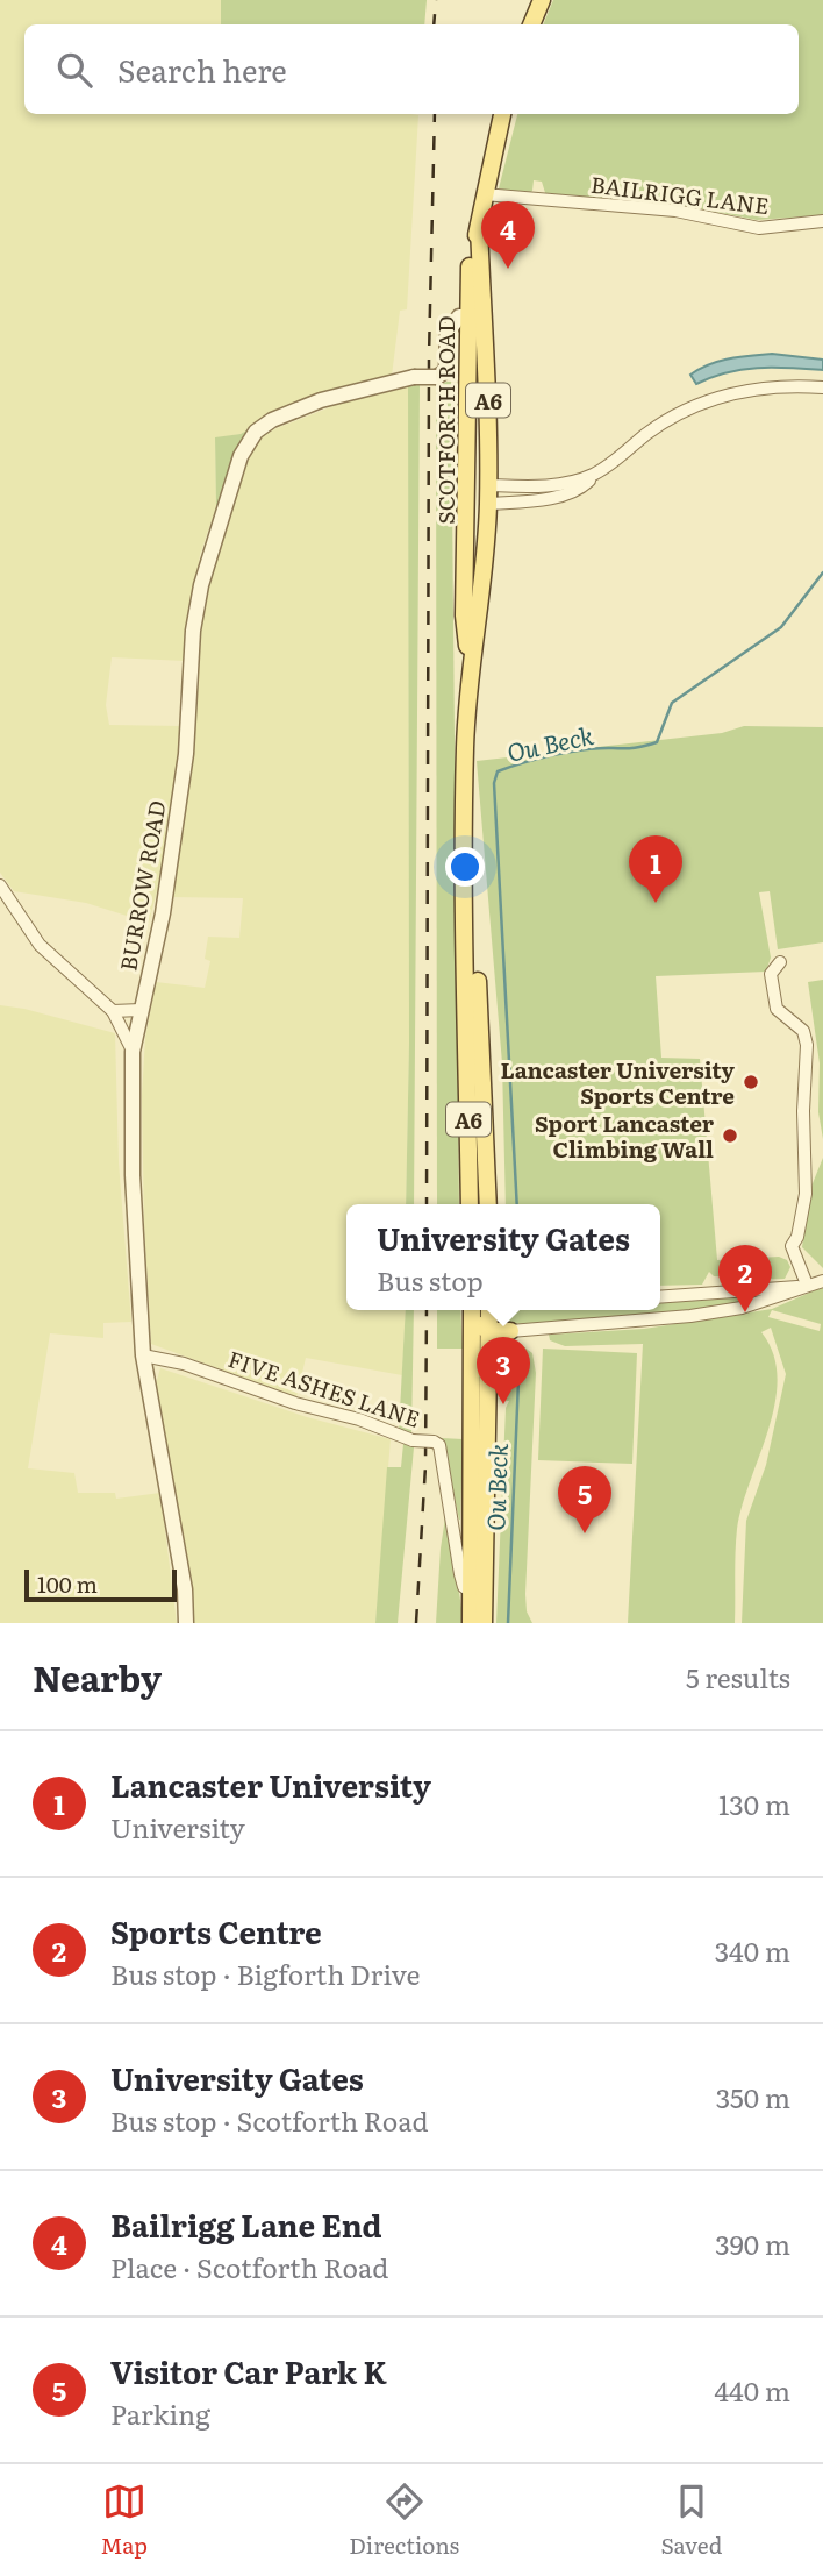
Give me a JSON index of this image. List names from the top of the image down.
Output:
{
  "streets": {
    "main road": ["A6", "SCOTFORTH ROAD"],
    "street": ["BAILRIGG LANE", "BURROW ROAD", "FIVE ASHES LANE"]
  },
  "crossings": [
    ["BAILRIGG LANE", "SCOTFORTH ROAD"],
    ["SCOTFORTH ROAD", "BURROW ROAD"],
    ["BURROW ROAD", "FIVE ASHES LANE"]
  ],
  "water": ["Ou Beck"],
  "places": ["Lancaster University Sports Centre", "Sport Lancaster Climbing Wall"],
  "scale_bar": "100 m",
  "page": {
    "search": "Search here",
    "pins": [
      "4",
      "1",
      "2",
      "3",
      "5"
    ],
    "popup": ["University Gates", "Bus stop"],
    "scale": "100 m",
    "heading": ["Nearby", "5 results"],
    "list": [
      {
        "mark": "1",
        "name": "Lancaster University",
        "note": "University",
        "value": "130 m"
      },
      {
        "mark": "2",
        "name": "Sports Centre",
        "note": "Bus stop · Bigforth Drive",
        "value": "340 m"
      },
      {
        "mark": "3",
        "name": "University Gates",
        "note": "Bus stop · Scotforth Road",
        "value": "350 m"
      },
      {
        "mark": "4",
        "name": "Bailrigg Lane End",
        "note": "Place · Scotforth Road",
        "value": "390 m"
      },
      {
        "mark": "5",
        "name": "Visitor Car Park K",
        "note": "Parking",
        "value": "440 m"
      }
    ],
    "nav": ["Map", "Directions", "Saved"]
  }
}
